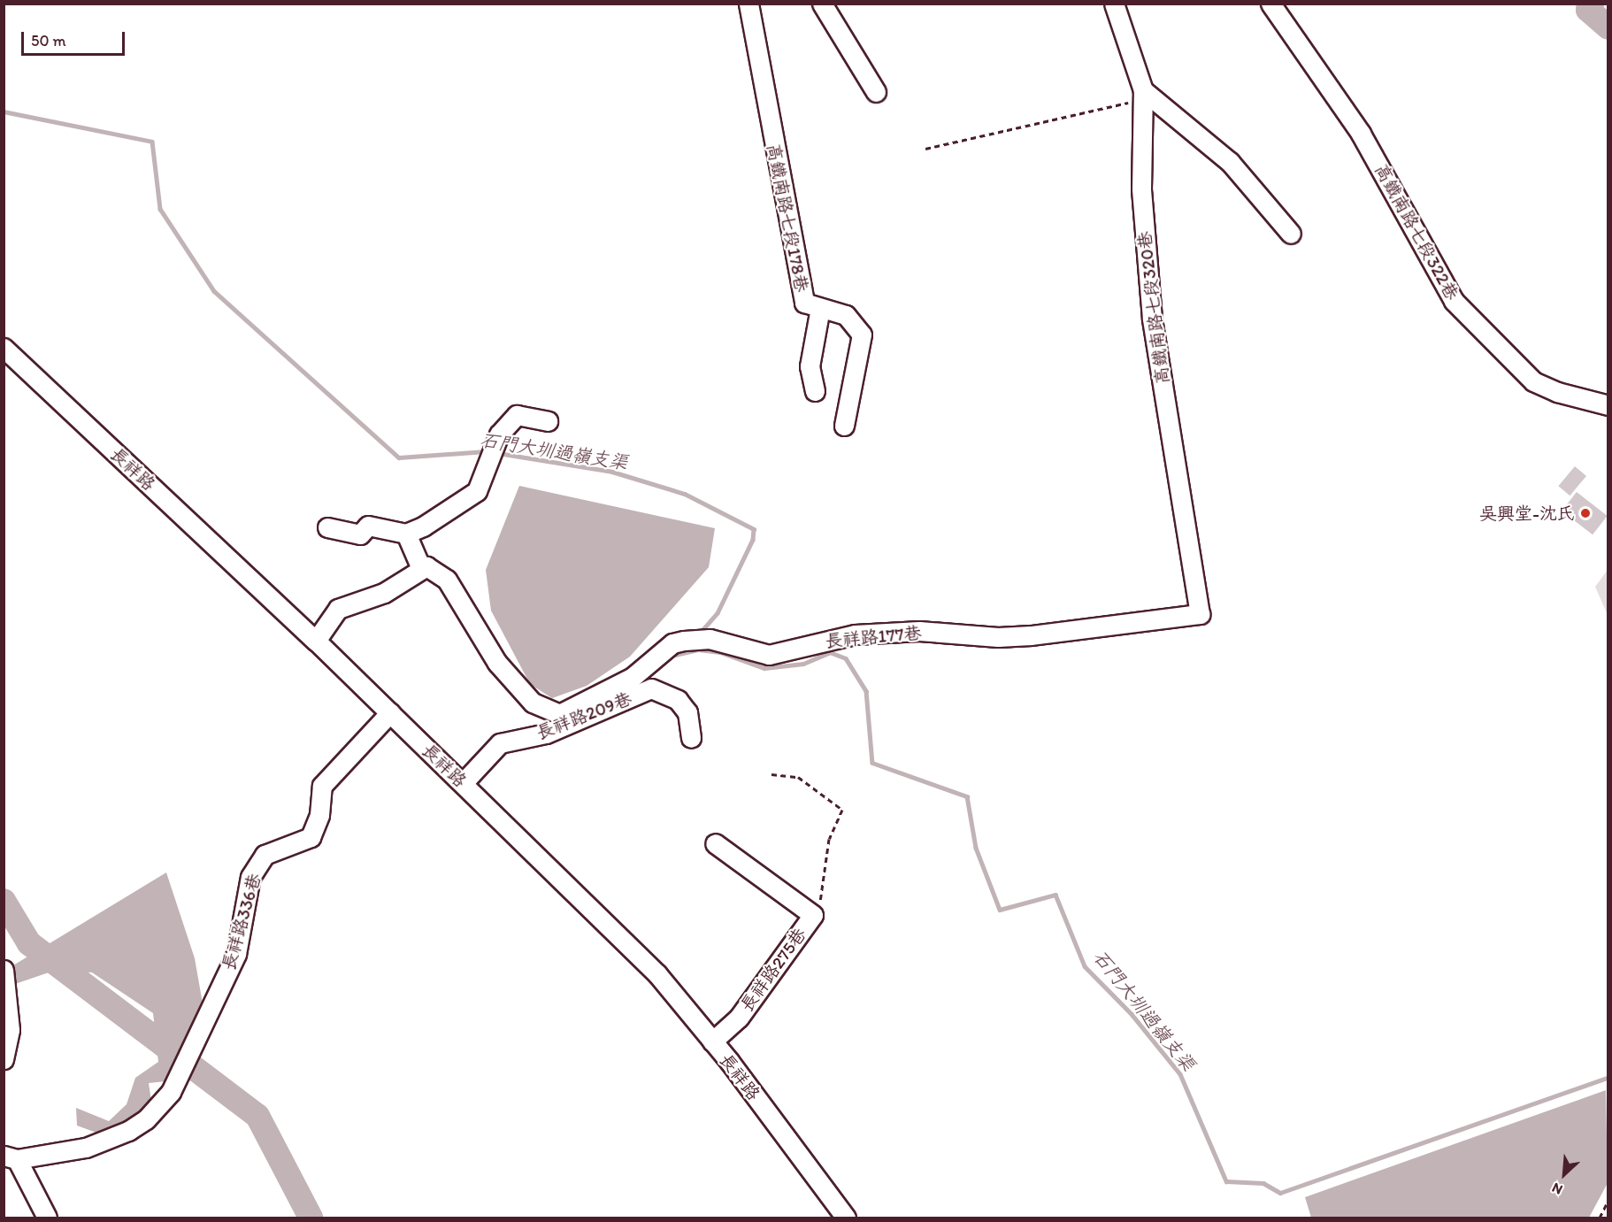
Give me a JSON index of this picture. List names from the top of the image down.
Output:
{
  "streets": {
    "street": [
      "高鐵南路七段178巷",
      "高鐵南路七段322巷",
      "高鐵南路七段320巷",
      "長祥路",
      "長祥路177巷",
      "長祥路209巷",
      "長祥路336巷",
      "長祥路275巷"
    ]
  },
  "crossings": [
    ["高鐵南路七段320巷", "長祥路177巷"],
    ["長祥路", "長祥路209巷"],
    ["長祥路", "長祥路336巷"],
    ["長祥路", "長祥路275巷"]
  ],
  "water": ["石門大圳過嶺支渠"],
  "places": ["吳興堂-沈氏"],
  "scale_bar": "50 m",
  "north": "bottom left"
}
